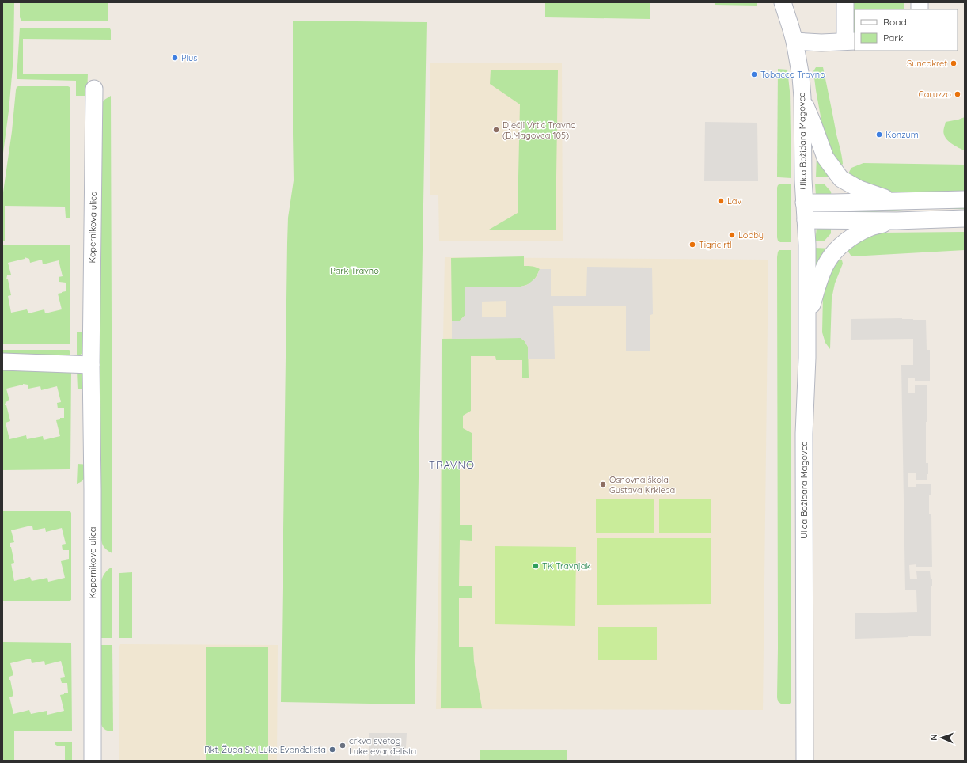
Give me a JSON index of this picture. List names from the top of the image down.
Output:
{
  "streets": {
    "street": ["Ulica Božidara Magovca", "Kopernikova ulica"]
  },
  "districts": ["TRAVNO"],
  "parks": ["Park Travno"],
  "places": [
    "Plus",
    "Suncokret",
    "Tobacco Travno",
    "Caruzzo",
    "Dječji Vrtić Travno (B.Magovca 105)",
    "Konzum",
    "Lav",
    "Lobby",
    "Tigric rtl",
    "Osnovna škola Gustava Krkleca",
    "TK Travnjak",
    "crkva svetog Luke evanđelista",
    "Rkt. Župa Sv. Luke Evanđelista"
  ],
  "legend": ["Road", "Park"],
  "north": "left"
}
